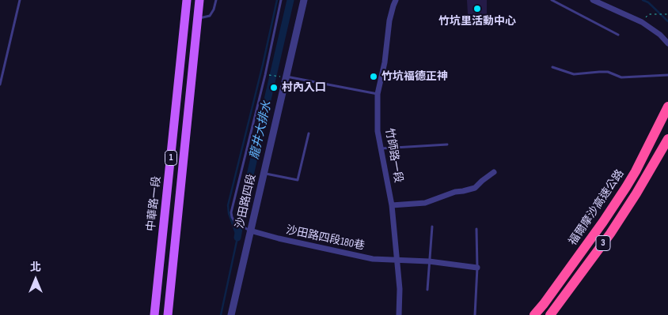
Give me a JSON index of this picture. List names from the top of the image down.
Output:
{
  "streets": {
    "highway": ["福爾摩沙高速公路", "3"],
    "main road": ["1", "中華路一段"],
    "street": ["竹師路一段", "沙田路四段", "沙田路四段180巷"]
  },
  "crossings": [
    ["竹師路一段", "沙田路四段180巷"],
    ["沙田路四段", "沙田路四段180巷"]
  ],
  "water": ["龍井大排水"],
  "places": ["竹坑里活動中心", "竹坑福德正神", "村內入口"],
  "north": "top"
}
